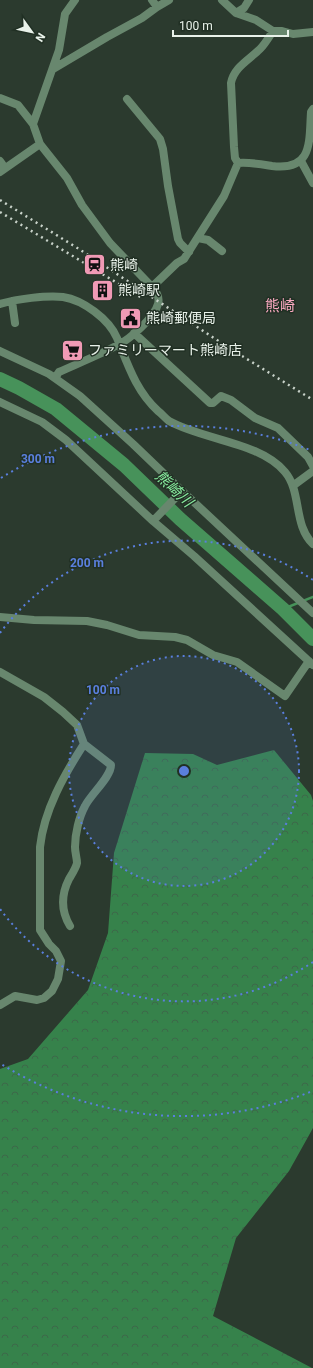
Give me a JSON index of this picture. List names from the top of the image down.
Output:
{
  "districts": ["熊崎"],
  "water": ["熊崎川"],
  "places": {
    "station": ["熊崎"],
    "building": ["熊崎駅"],
    "public building": ["熊崎郵便局"],
    "supermarket": ["ファミリーマート熊崎店"]
  },
  "scale_bar": "100 m",
  "north": "bottom right",
  "rings": ["300 m", "200 m", "100 m"]
}
